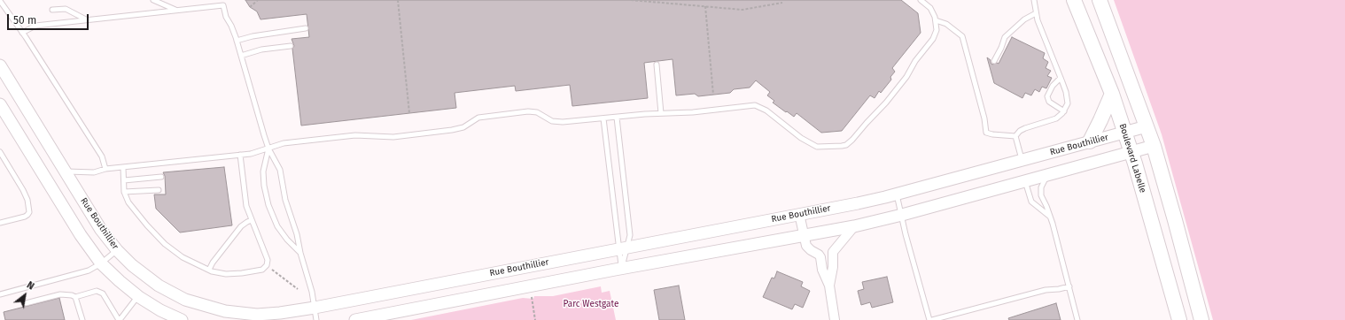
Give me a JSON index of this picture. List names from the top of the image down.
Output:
{
  "streets": {
    "main road": ["Boulevard Labelle"],
    "street": ["Rue Bouthillier"]
  },
  "crossings": [
    ["Rue Bouthillier", "Boulevard Labelle"]
  ],
  "parks": ["Parc Westgate"],
  "scale_bar": "50 m",
  "north": "top right"
}
